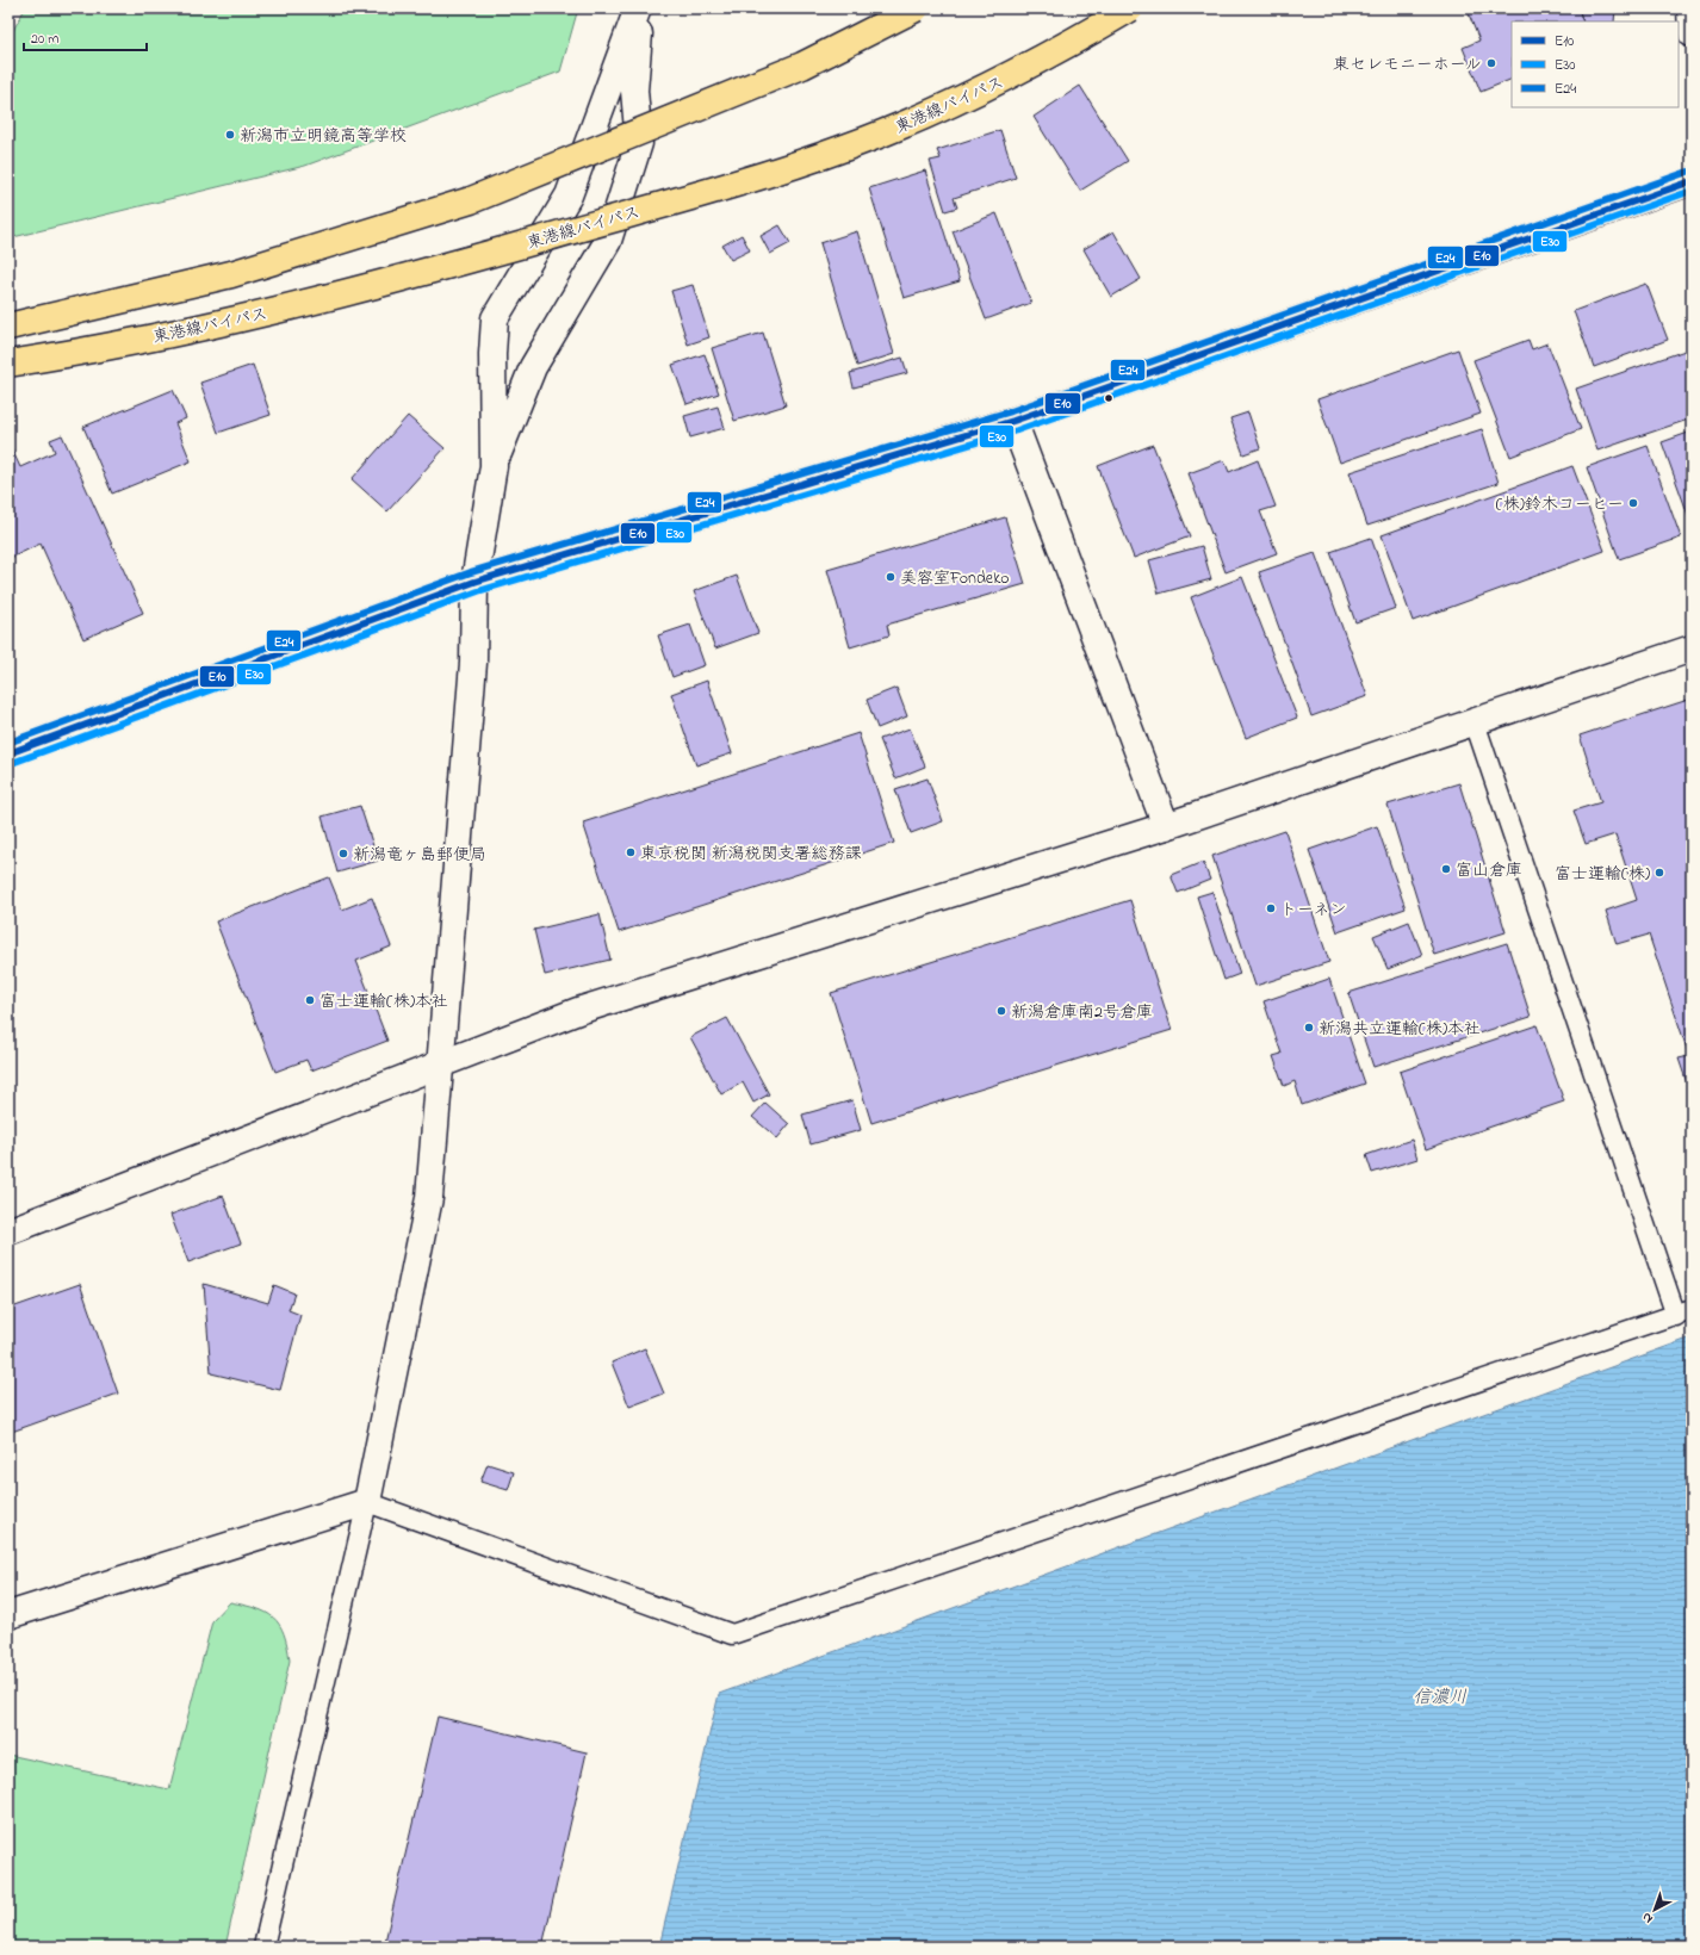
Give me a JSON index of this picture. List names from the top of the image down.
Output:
{
  "streets": {
    "highway": ["東港線バイパス"]
  },
  "water": ["信濃川"],
  "places": [
    "東セレモニーホール",
    "新潟市立明鏡高等学校",
    "(株)鈴木コーヒー",
    "美容室Fondeko",
    "東京税関 新潟税関支署総務課",
    "新潟竜ヶ島郵便局",
    "富山倉庫",
    "富士運輸(株)",
    "トーネン",
    "富士運輸(株)本社",
    "新潟倉庫南2号倉庫",
    "新潟共立運輸(株)本社"
  ],
  "lines": ["transit line E24", "transit line E10", "transit line E30"],
  "legend": ["E10", "E30", "E24"],
  "scale_bar": "20 m",
  "north": "bottom left"
}
